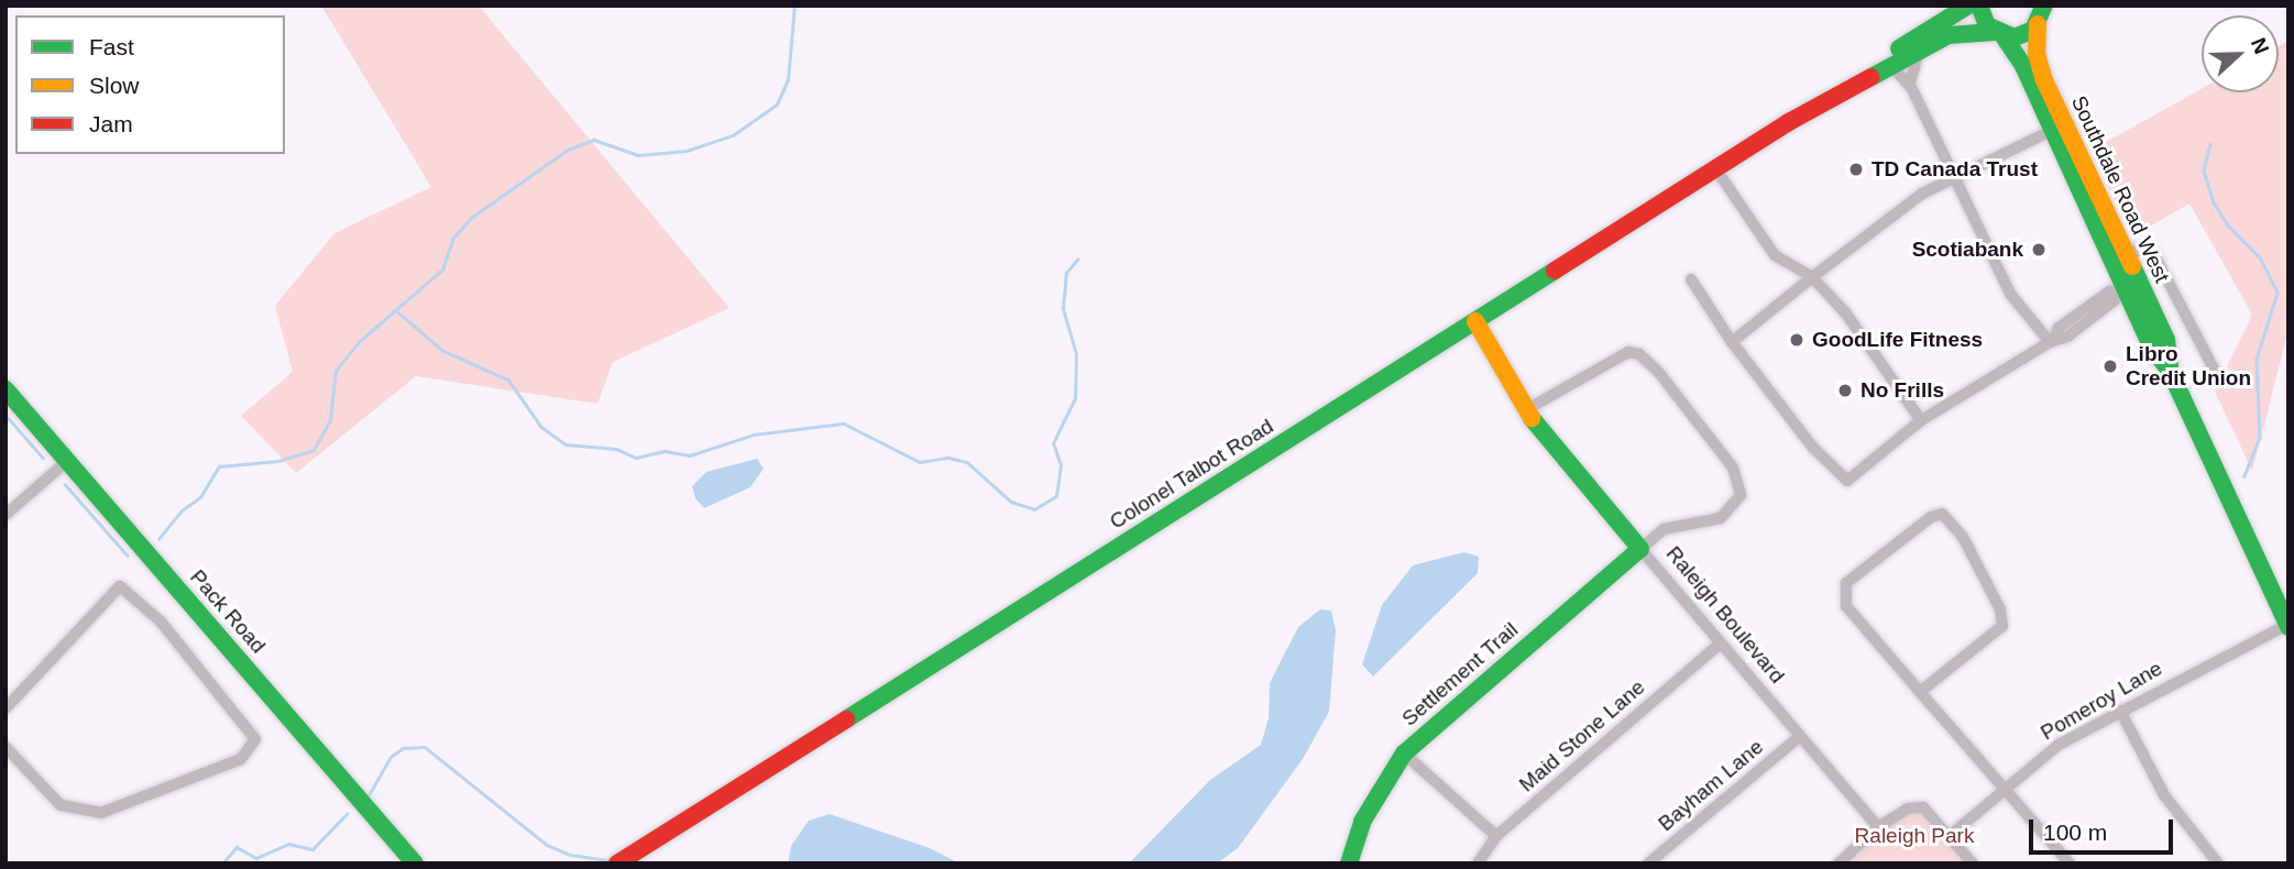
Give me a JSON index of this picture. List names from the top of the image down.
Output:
{
  "streets": {
    "main road": [
      "Southdale Road West",
      "Colonel Talbot Road",
      "Pack Road",
      "Raleigh Boulevard",
      "Settlement Trail"
    ],
    "street": ["Pomeroy Lane", "Maid Stone Lane", "Bayham Lane"]
  },
  "crossings": [
    ["Southdale Road West", "Colonel Talbot Road"],
    ["Southdale Road West", "Pomeroy Lane"],
    ["Colonel Talbot Road", "Raleigh Boulevard"],
    ["Raleigh Boulevard", "Settlement Trail"],
    ["Raleigh Boulevard", "Maid Stone Lane"],
    ["Raleigh Boulevard", "Bayham Lane"]
  ],
  "parks": ["Raleigh Park"],
  "places": [
    "TD Canada Trust",
    "Scotiabank",
    "GoodLife Fitness",
    "Libro Credit Union",
    "No Frills"
  ],
  "legend": ["Fast", "Slow", "Jam"],
  "scale_bar": "100 m",
  "north": "right"
}
